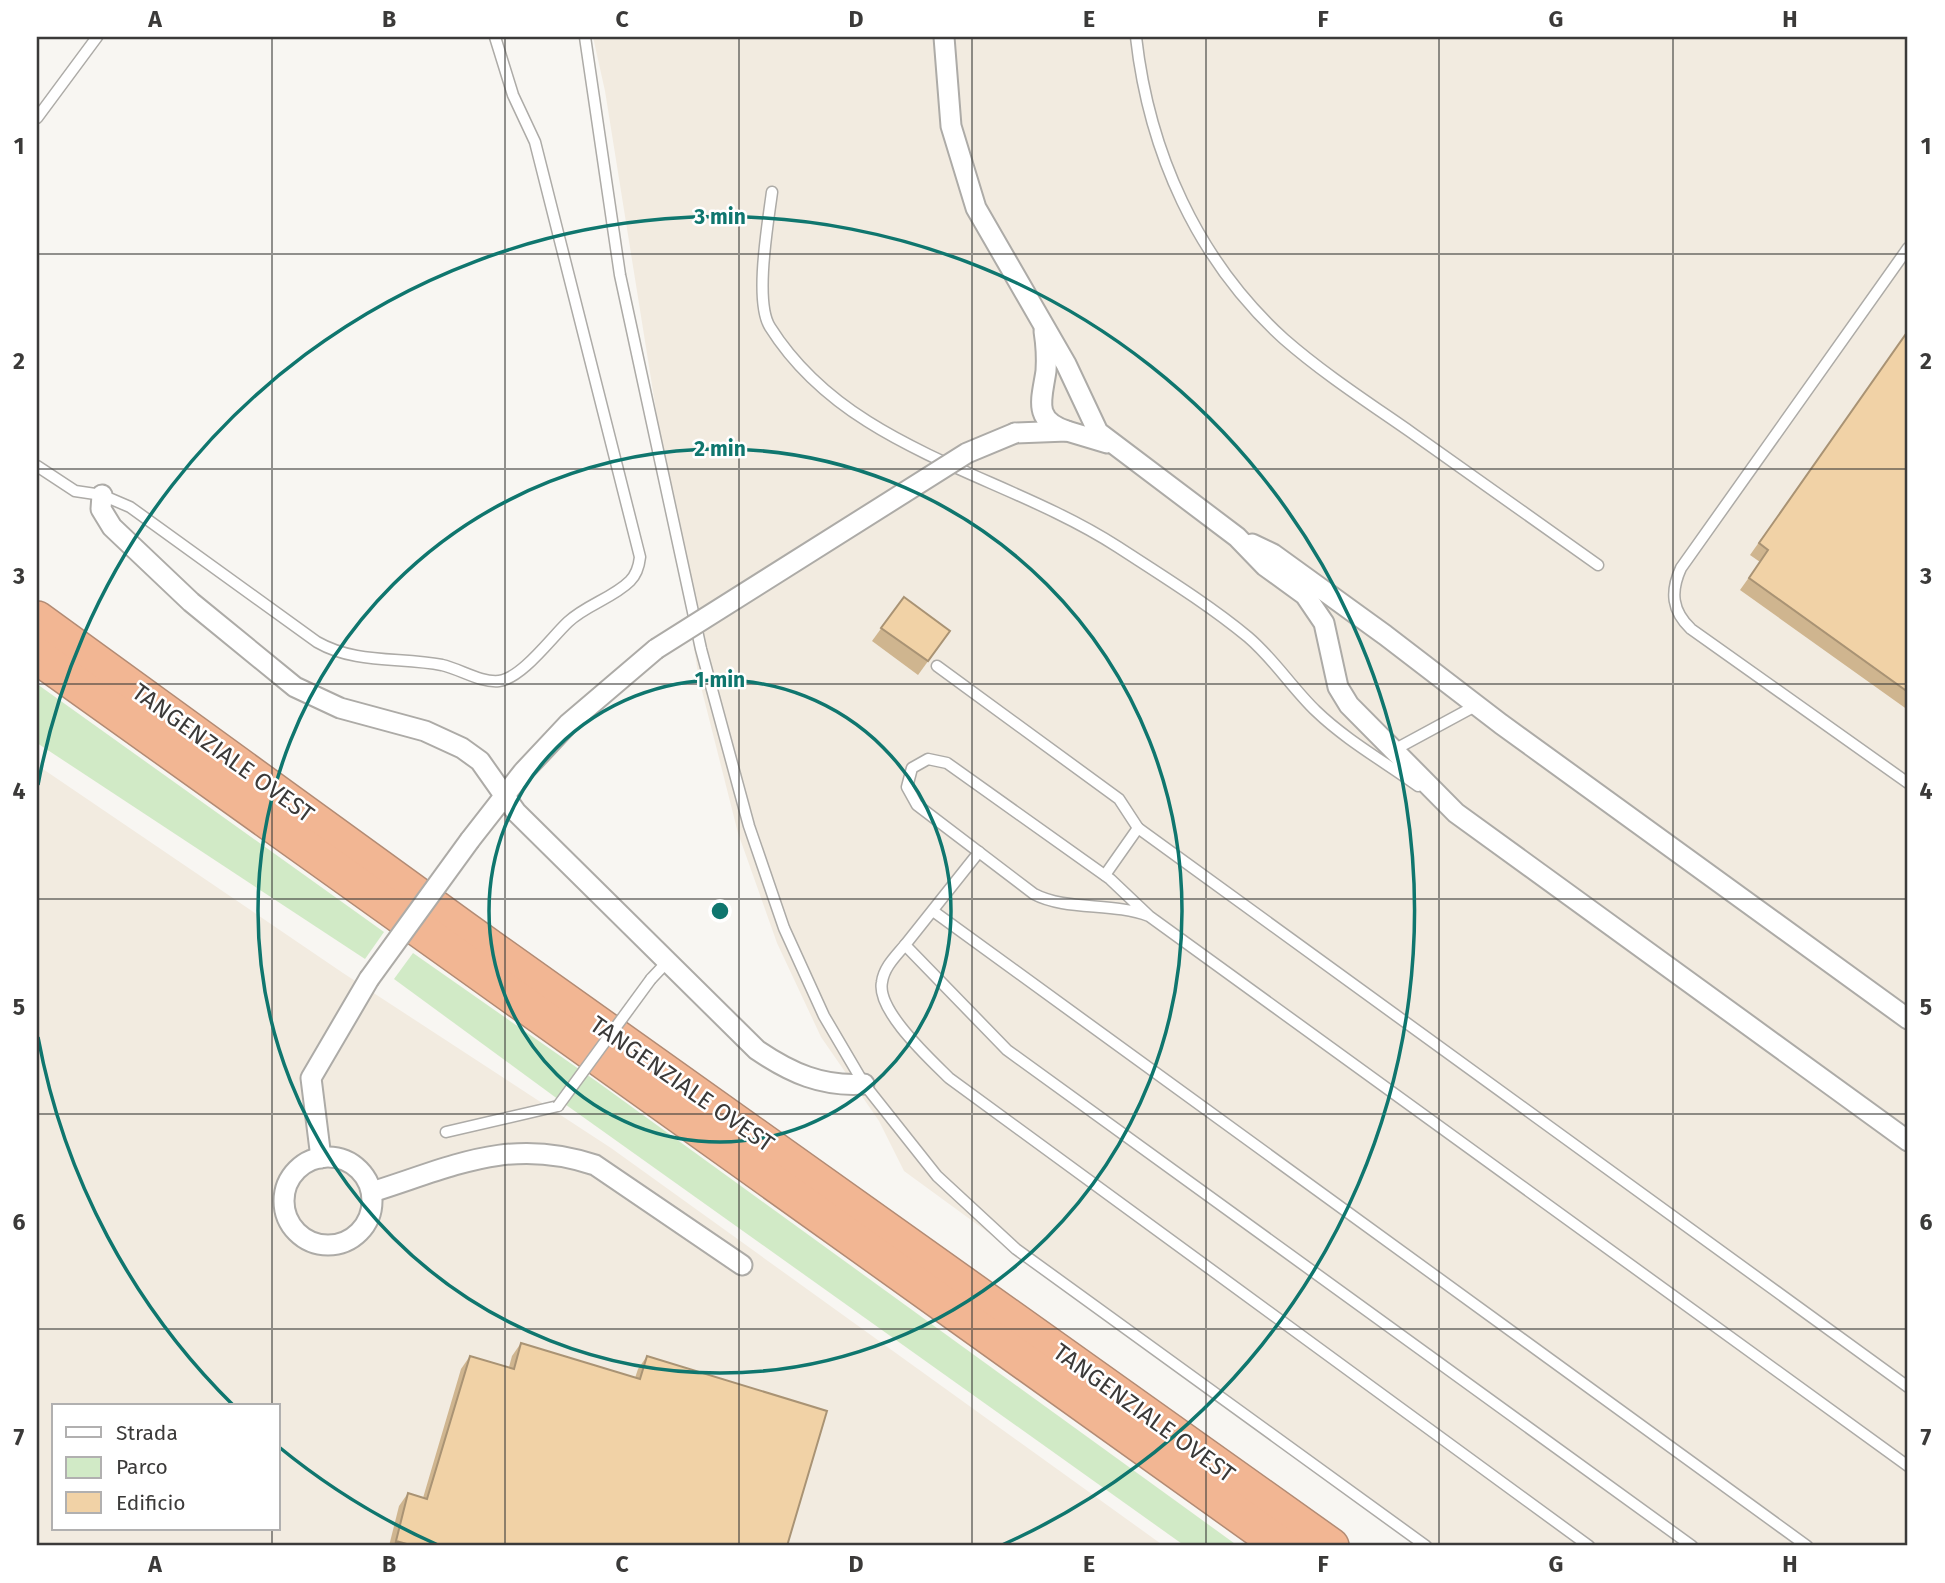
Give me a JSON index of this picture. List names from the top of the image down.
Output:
{
  "streets": {
    "highway": ["TANGENZIALE OVEST"]
  },
  "legend": ["Strada", "Parco", "Edificio"],
  "grid": {
    "columns": [
      "A",
      "B",
      "C",
      "D",
      "E",
      "F",
      "G",
      "H"
    ],
    "rows": [
      "1",
      "2",
      "3",
      "4",
      "5",
      "6",
      "7"
    ]
  },
  "rings": ["3 min", "2 min", "1 min"]
}
